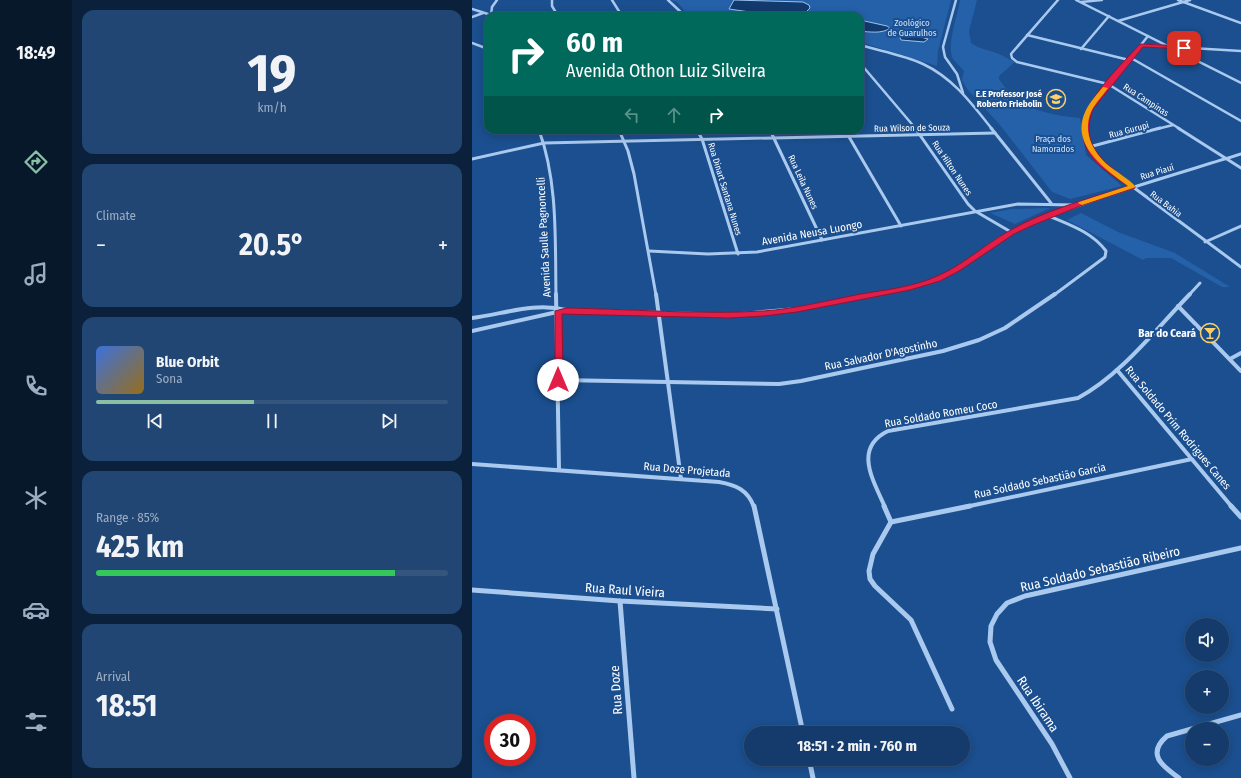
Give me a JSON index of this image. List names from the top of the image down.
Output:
{
  "streets": {
    "street": [
      "Rua Campinas",
      "Rua Wilson de Souza",
      "Rua Gurupi",
      "Rua Hilton Nunes",
      "Rua Piauí",
      "Rua Leila Nunes",
      "Rua Dinart Santana Nunes",
      "Rua Bahia",
      "Avenida Neusa Luongo",
      "Avenida Saulle Pagnoncelli",
      "Rua Salvador D'Agostinho",
      "Rua Soldado Romeu Coco",
      "Rua Soldado Prim Rodrigues Canes",
      "Rua Doze Projetada",
      "Rua Soldado Sebastião Garcia",
      "Rua Soldado Sebastião Ribeiro",
      "Rua Raul Vieira",
      "Rua Doze",
      "Rua Ibirama"
    ]
  },
  "crossings": [
    ["Rua Campinas", "Rua Gurupi"],
    ["Rua Campinas", "Rua Piauí"],
    ["Rua Wilson de Souza", "Rua Hilton Nunes"],
    ["Rua Wilson de Souza", "Rua Leila Nunes"],
    ["Rua Wilson de Souza", "Rua Dinart Santana Nunes"],
    ["Rua Wilson de Souza", "Avenida Saulle Pagnoncelli"],
    ["Rua Gurupi", "Rua Bahia"],
    ["Rua Hilton Nunes", "Rua Piauí"],
    ["Rua Hilton Nunes", "Avenida Neusa Luongo"],
    ["Rua Piauí", "Rua Bahia"],
    ["Rua Piauí", "Avenida Neusa Luongo"],
    ["Rua Piauí", "Rua Salvador D'Agostinho"],
    ["Rua Leila Nunes", "Avenida Neusa Luongo"],
    ["Rua Dinart Santana Nunes", "Avenida Neusa Luongo"],
    ["Avenida Saulle Pagnoncelli", "Rua Salvador D'Agostinho"],
    ["Avenida Saulle Pagnoncelli", "Rua Doze Projetada"],
    ["Rua Soldado Romeu Coco", "Rua Soldado Prim Rodrigues Canes"],
    ["Rua Soldado Romeu Coco", "Rua Soldado Sebastião Garcia"],
    ["Rua Soldado Prim Rodrigues Canes", "Rua Soldado Sebastião Garcia"],
    ["Rua Doze Projetada", "Rua Raul Vieira"],
    ["Rua Soldado Sebastião Ribeiro", "Rua Ibirama"],
    ["Rua Raul Vieira", "Rua Doze"]
  ],
  "parks": ["Zoológico de Guarulhos", "Praça dos Namorados"],
  "places": {
    "school or university": ["E.E Professor José Roberto Friebolin"],
    "bar": ["Bar do Ceará"]
  },
  "page": {
    "tabs": "18:49",
    "tile": [
      ["19", "km/h"],
      "Climate",
      ["Range · 85%", "425 km"],
      ["Arrival", "18:51"]
    ],
    "turn": ["60 m", "Avenida Othon Luiz Silveira"],
    "heat": ["−", "20.5°", "+"],
    "song": ["Blue Orbit", "Sona"],
    "map_buttons": ["+", "−"],
    "limit": "30",
    "trip": "18:51 · 2 min · 760 m"
  }
}
